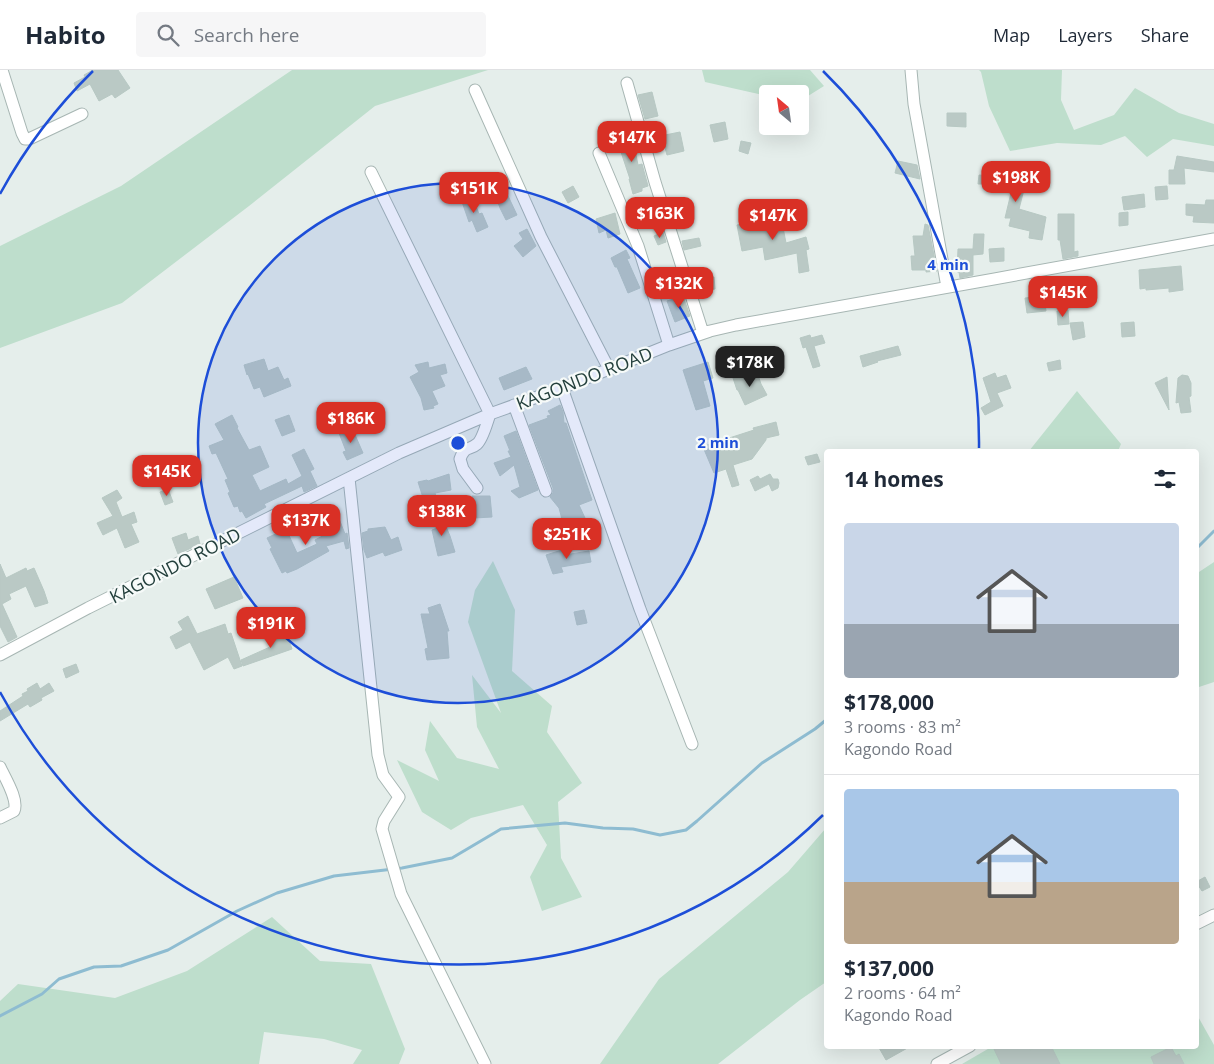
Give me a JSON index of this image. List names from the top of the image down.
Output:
{
  "streets": {
    "street": ["KAGONDO ROAD"]
  },
  "north": "top left",
  "page": {
    "header": "Habito",
    "search": "Search here",
    "nav": ["Map", "Layers", "Share"],
    "price": [
      "$147K",
      "$198K",
      "$151K",
      "$163K",
      "$147K",
      "$132K",
      "$145K",
      "$178K",
      "$186K",
      "$145K",
      "$138K",
      "$137K",
      "$251K",
      "$191K"
    ],
    "heading": "14 homes",
    "list": [
      {
        "name": "$178,000",
        "note": "3 rooms · 83 m² · Kagondo Road"
      },
      {
        "name": "$137,000",
        "note": "2 rooms · 64 m² · Kagondo Road"
      }
    ]
  },
  "rings": ["4 min", "2 min"]
}
